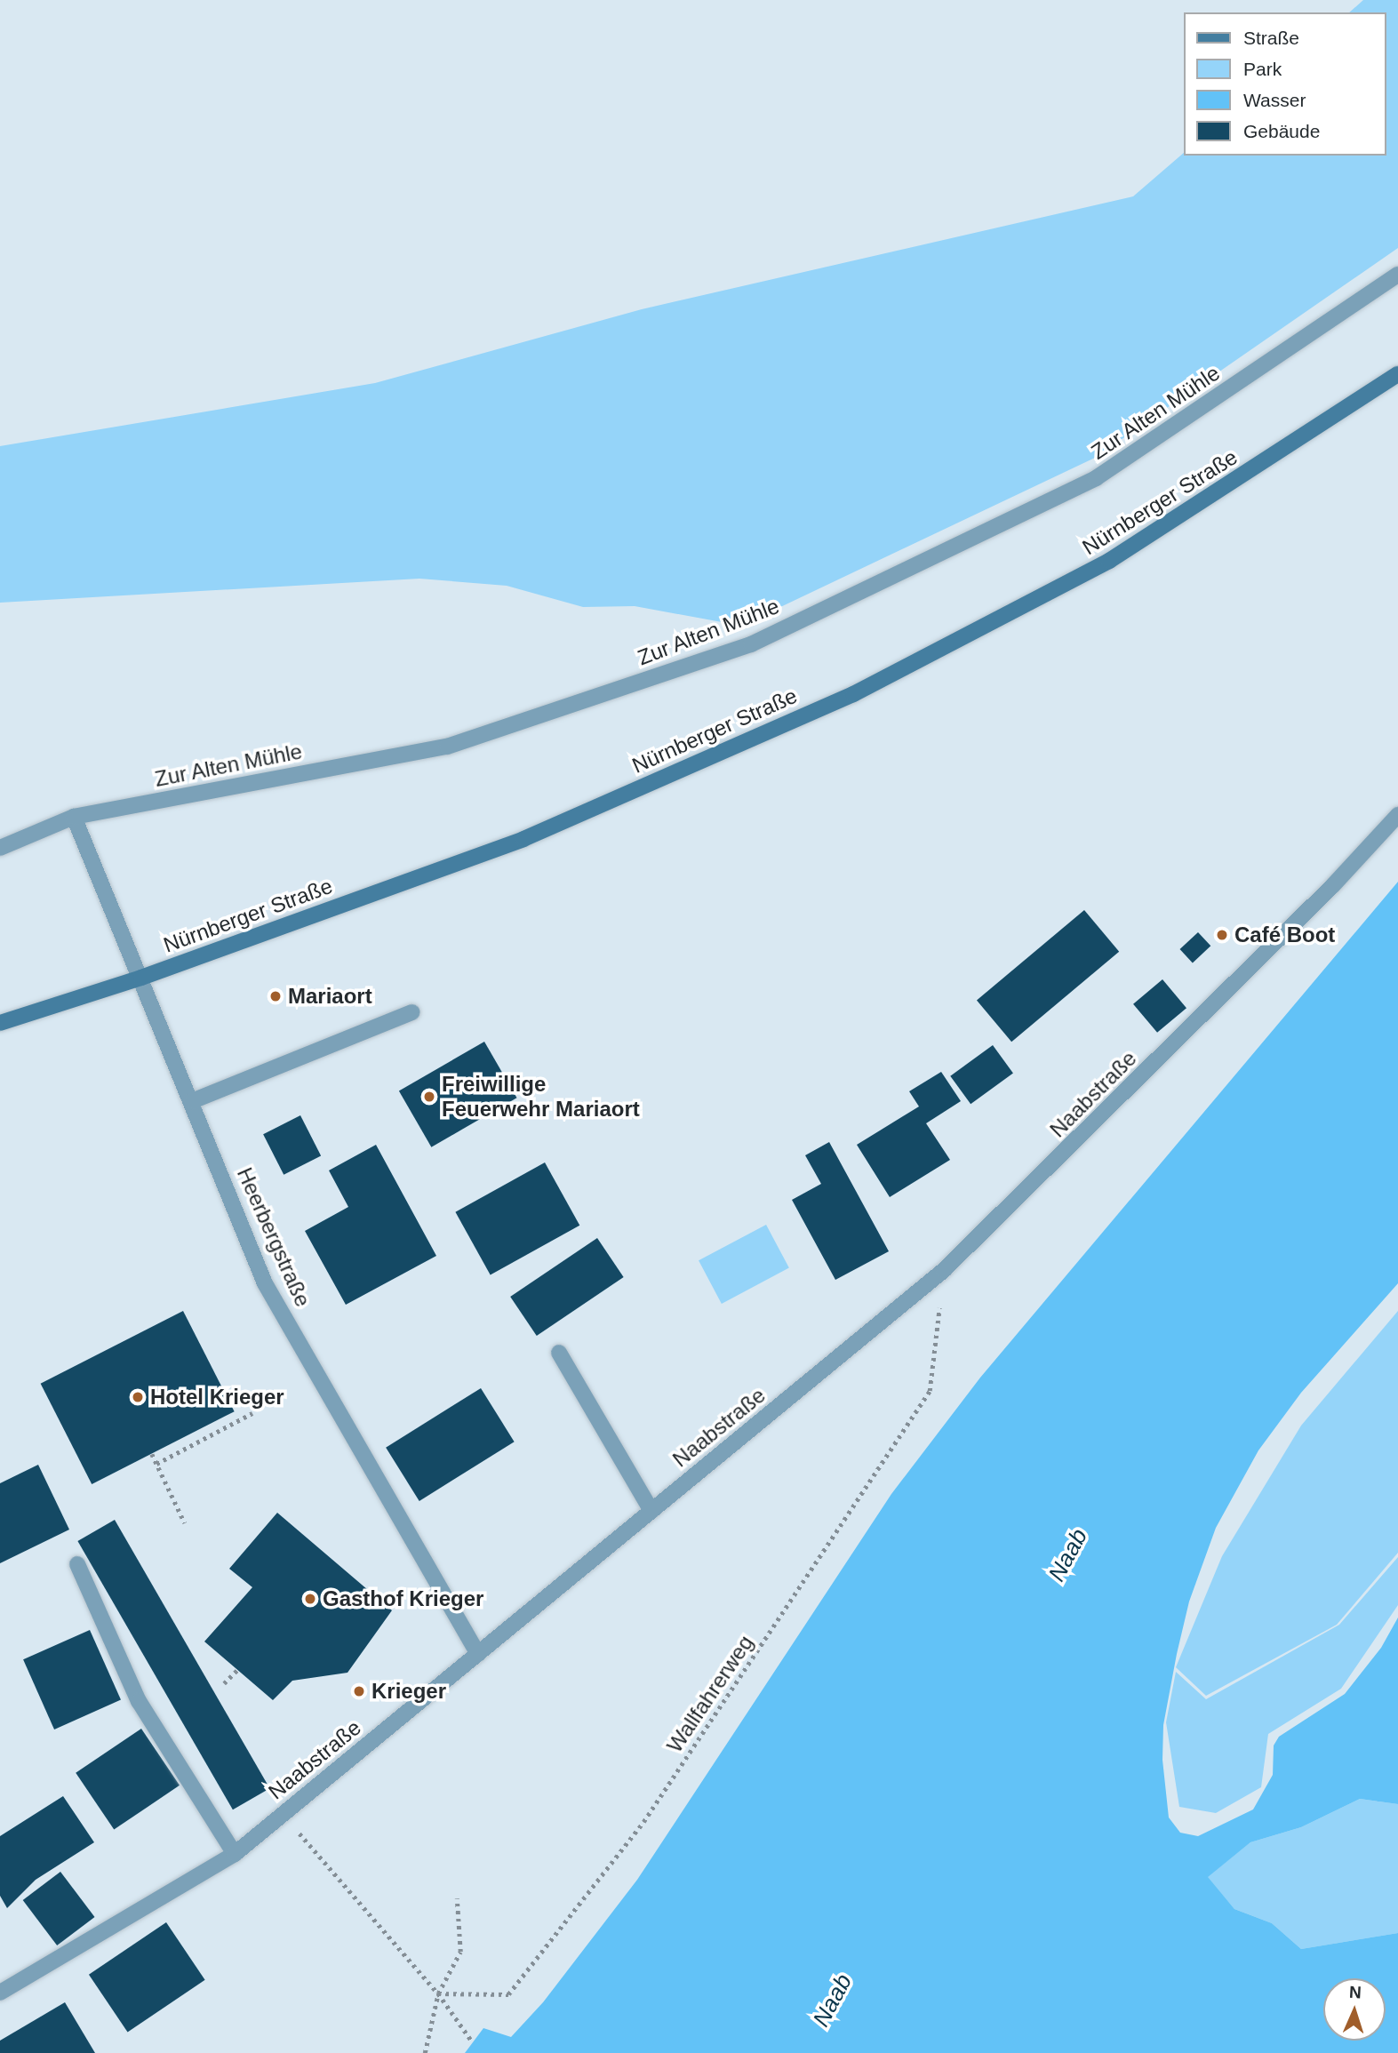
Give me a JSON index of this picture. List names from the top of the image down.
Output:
{
  "streets": {
    "main road": ["Nürnberger Straße"],
    "street": ["Zur Alten Mühle", "Naabstraße", "Heerbergstraße"],
    "path": ["Wallfahrerweg"]
  },
  "crossings": [
    ["Zur Alten Mühle", "Heerbergstraße"],
    ["Nürnberger Straße", "Heerbergstraße"],
    ["Naabstraße", "Heerbergstraße"],
    ["Naabstraße", "Wallfahrerweg"]
  ],
  "water": ["Naab"],
  "places": [
    "Café Boot",
    "Mariaort",
    "Freiwillige Feuerwehr Mariaort",
    "Hotel Krieger",
    "Gasthof Krieger",
    "Krieger"
  ],
  "legend": [
    "Straße",
    "Park",
    "Wasser",
    "Gebäude"
  ],
  "north": "top"
}
